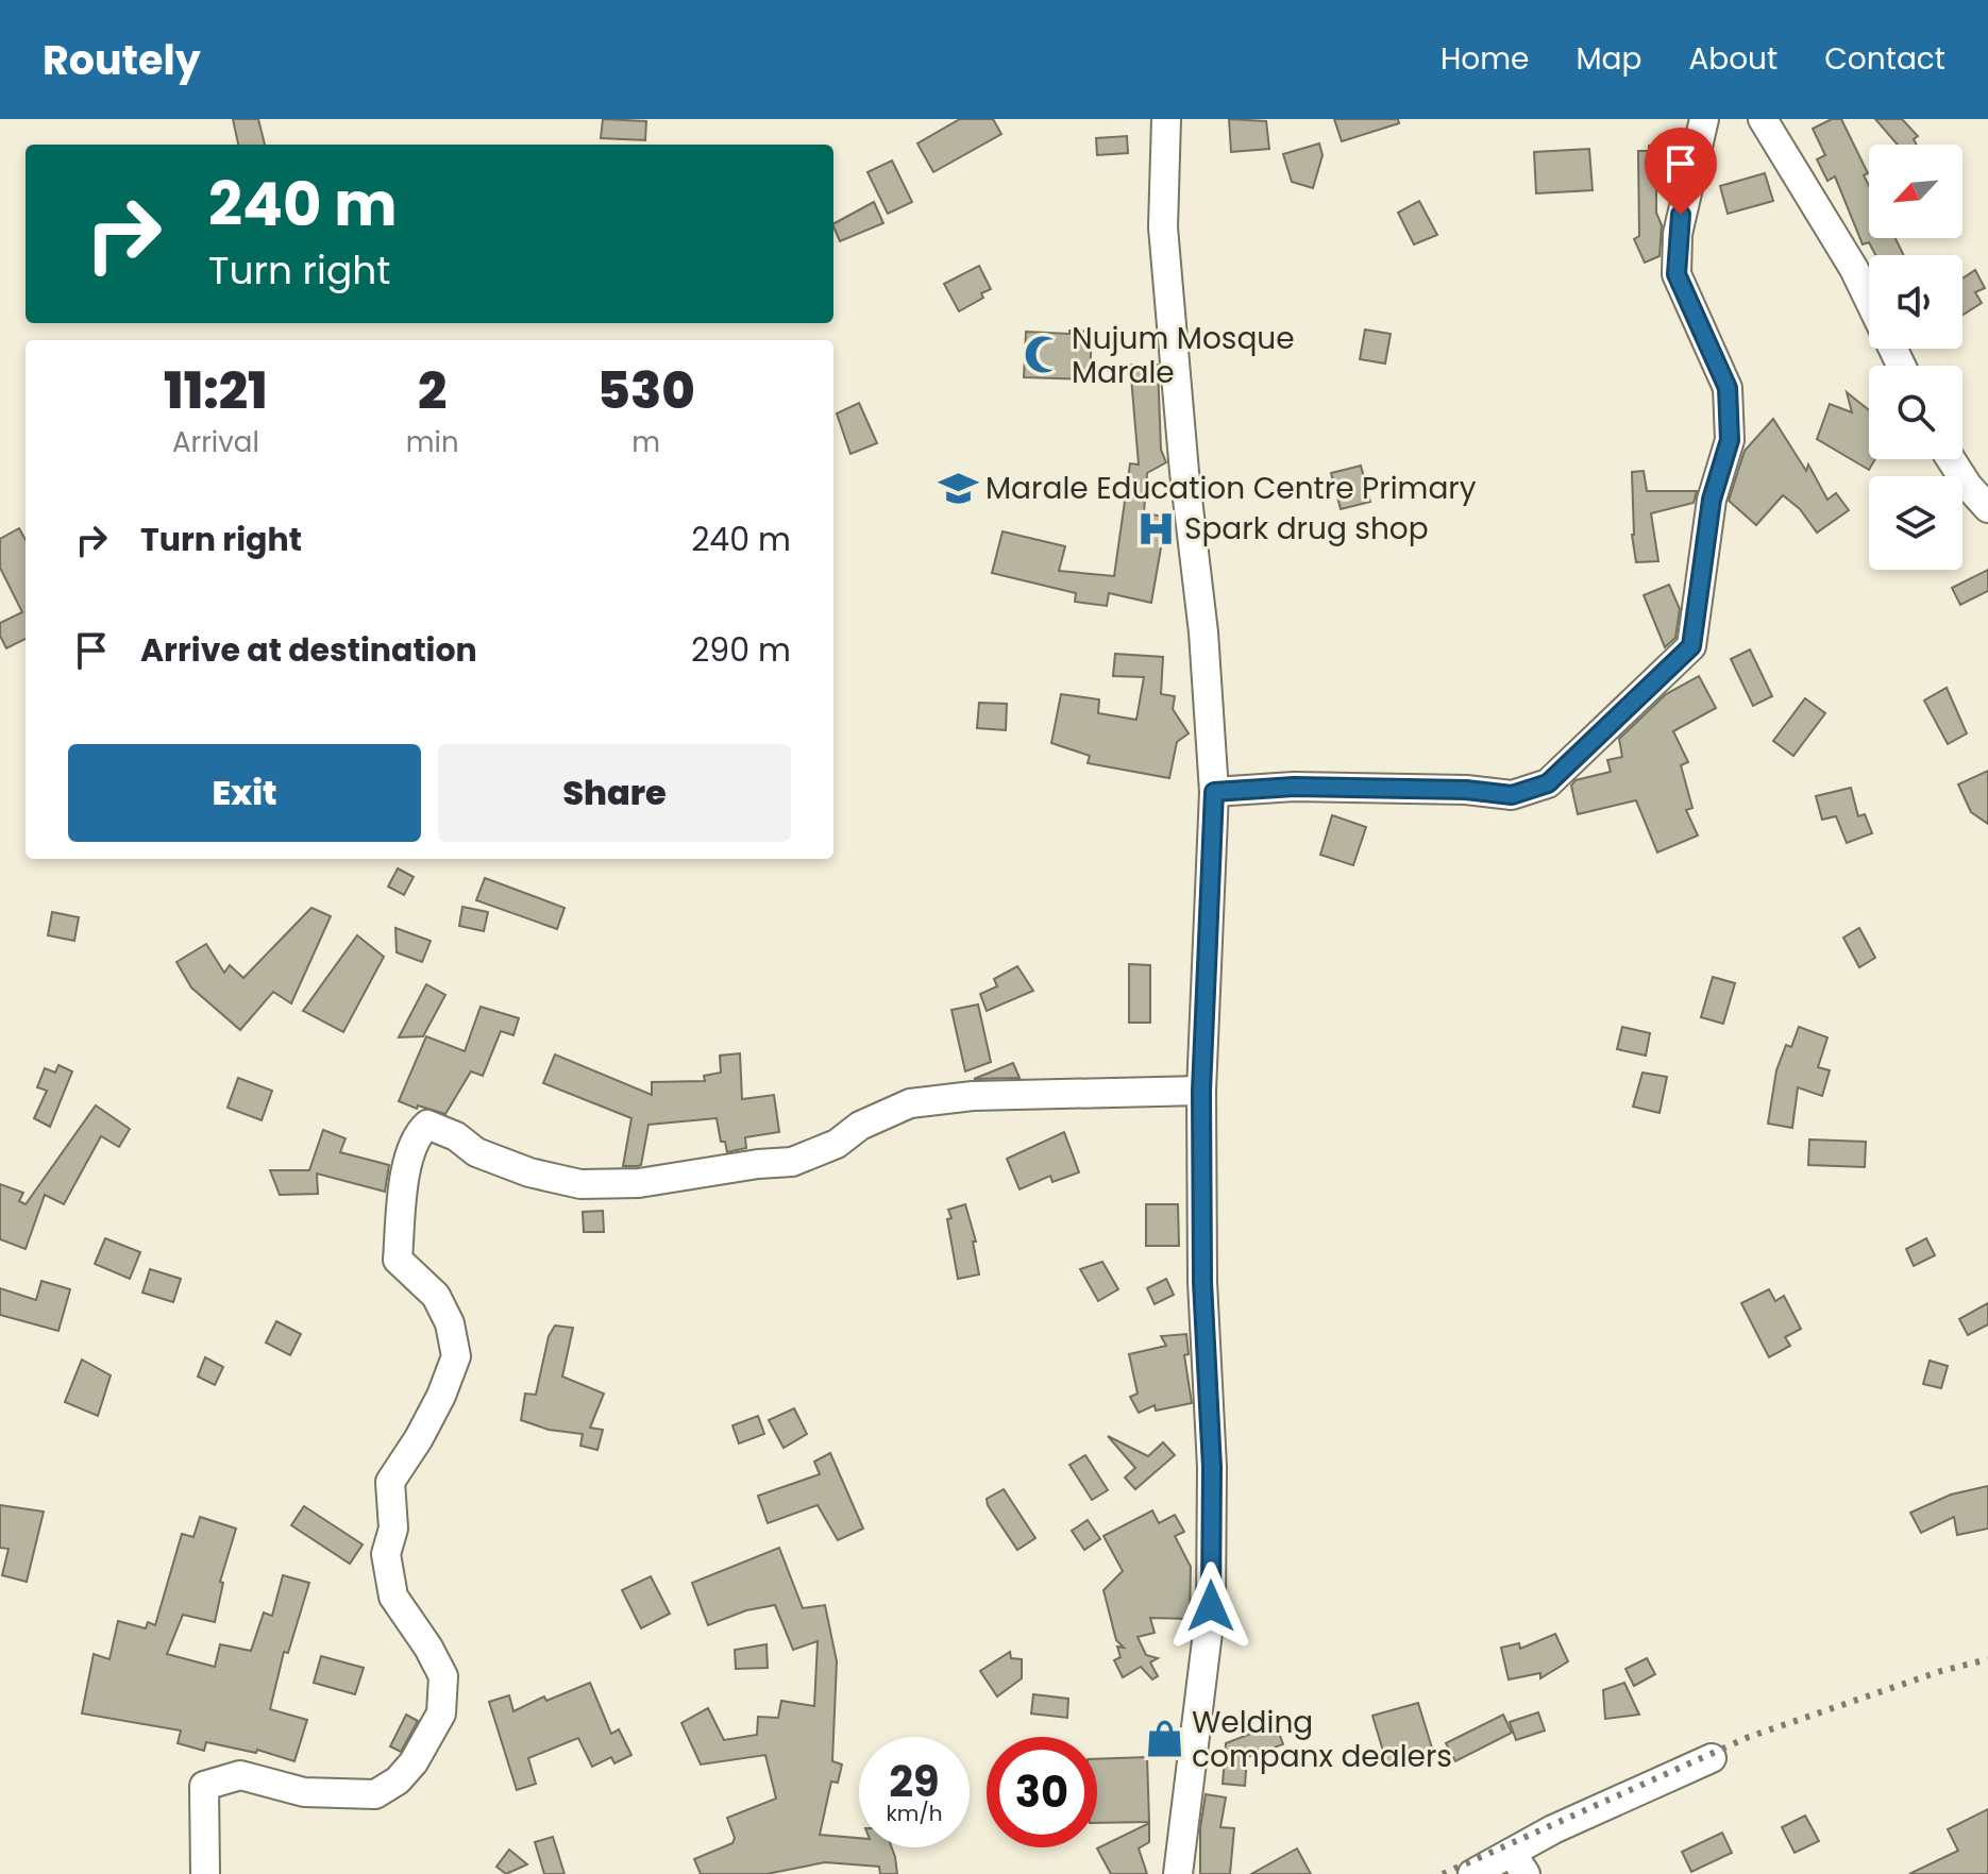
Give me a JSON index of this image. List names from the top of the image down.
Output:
{
  "places": {
    "mosque": ["Nujum Mosque Marale"],
    "school or university": ["Marale Education Centre Primary"],
    "hospital": ["Spark drug shop"],
    "shop": ["Welding companx dealers"]
  },
  "north": "bottom left",
  "page": {
    "header": "Routely",
    "nav": [
      "Home",
      "Map",
      "About",
      "Contact"
    ],
    "turn": ["240 m", "Turn right"],
    "eta": [
      "11:21",
      "Arrival",
      "2",
      "min",
      "530",
      "m"
    ],
    "list": [
      {
        "name": "Turn right",
        "value": "240 m"
      },
      {
        "name": "Arrive at destination",
        "value": "290 m"
      }
    ],
    "buttons": ["Exit", "Share"],
    "speed": "29 km/h",
    "limit": "30"
  }
}
